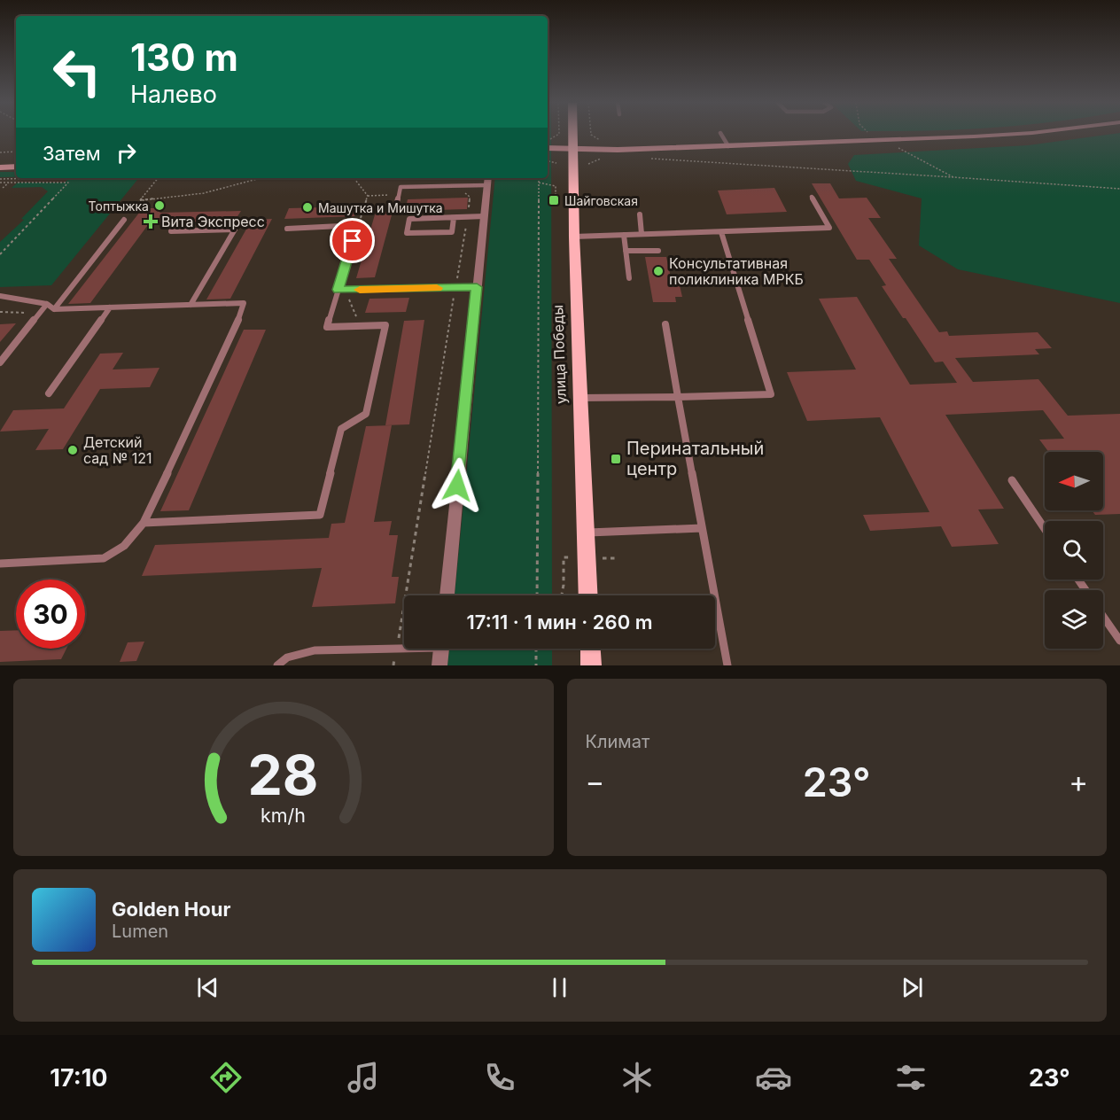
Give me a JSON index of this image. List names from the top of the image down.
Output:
{
  "streets": {
    "main road": ["улица Победы"]
  },
  "places": {
    "transit": ["Шайговская", "Перинатальный центр"],
    "other": [
      "Топтыжка",
      "Машутка и Мишутка",
      "Консультативная поликлиника МРКБ",
      "Детский сад № 121"
    ],
    "health": ["Вита Экспресс"]
  },
  "north": "left",
  "page": {
    "turn": ["130 m", "Налево"],
    "then": "Затем",
    "limit": "30",
    "trip": "17:11 · 1 мин · 260 m",
    "tile": "Климат",
    "heat": ["−", "23°", "+"],
    "song": ["Golden Hour", "Lumen"],
    "tabs": ["17:10", "23°"],
    "gauge": ["28", "km/h"]
  }
}
